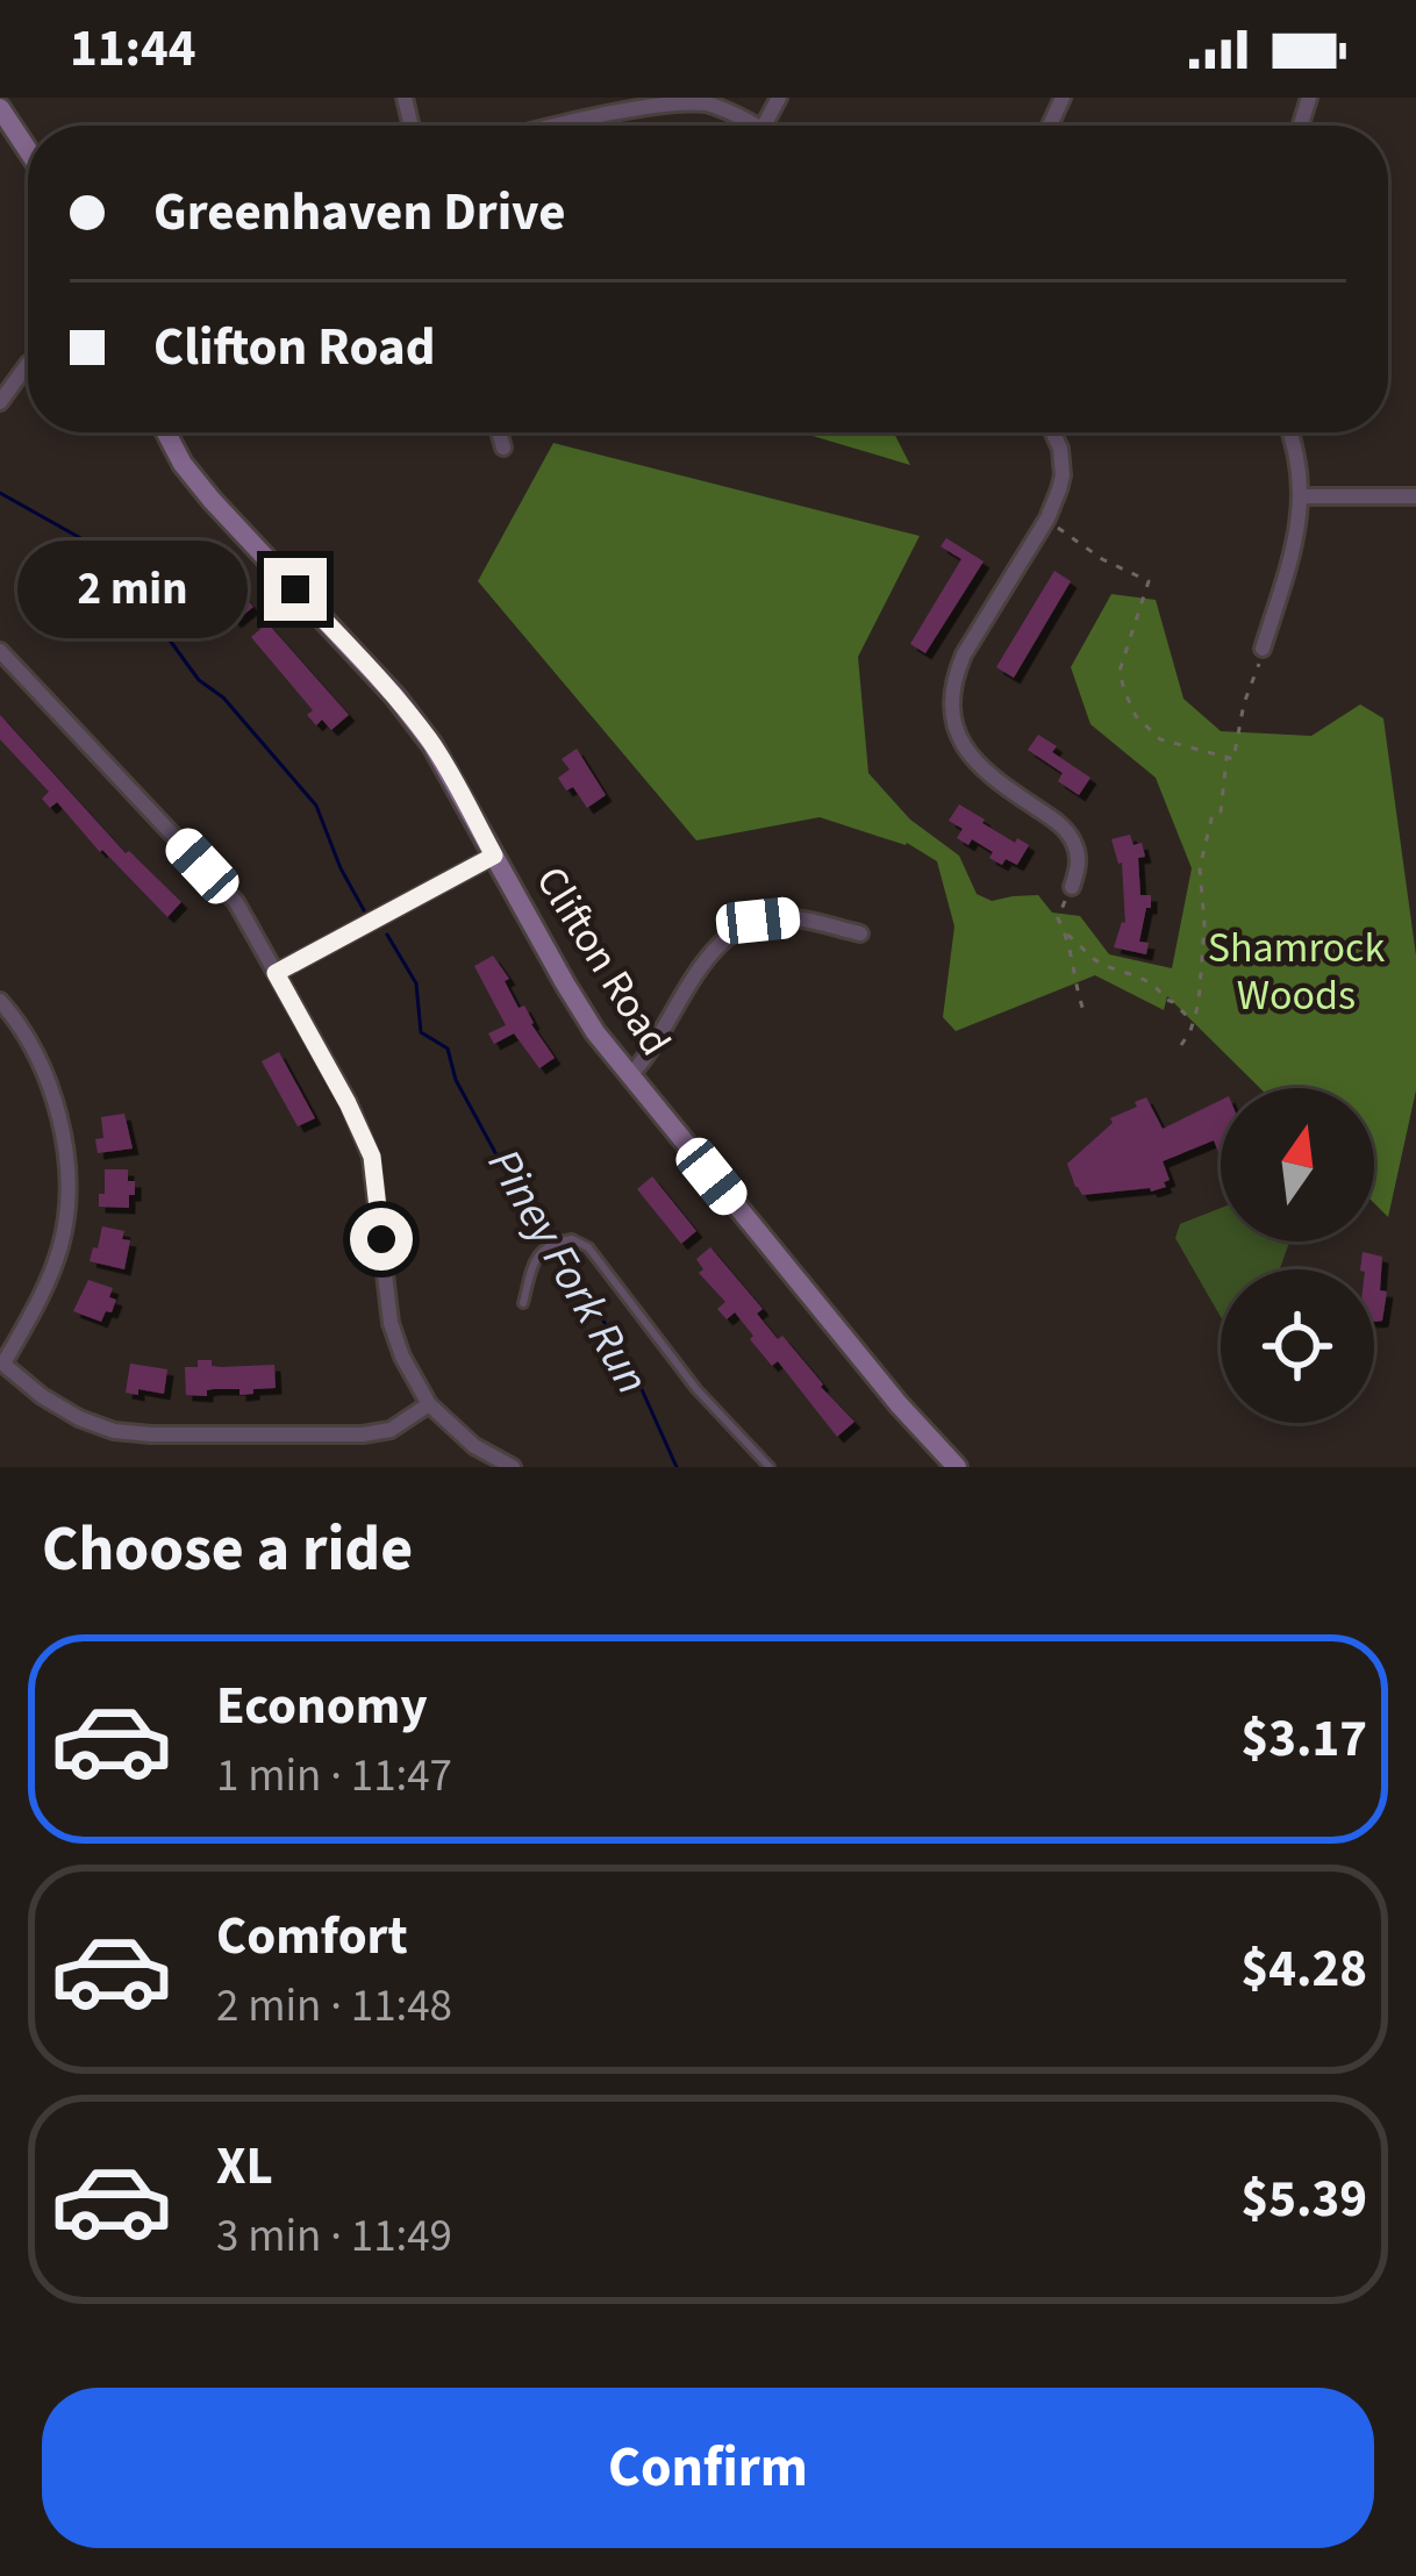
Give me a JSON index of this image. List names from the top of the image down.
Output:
{
  "streets": {
    "main road": ["Clifton Road"]
  },
  "water": ["Piney Fork Run"],
  "parks": ["Shamrock Woods"],
  "north": "top",
  "page": {
    "status": "11:44",
    "banner": ["Greenhaven Drive", "Clifton Road"],
    "bubble": "2 min",
    "heading": "Choose a ride",
    "list": [
      {
        "name": "Economy",
        "note": "1 min · 11:47",
        "value": "$3.17"
      },
      {
        "name": "Comfort",
        "note": "2 min · 11:48",
        "value": "$4.28"
      },
      {
        "name": "XL",
        "note": "3 min · 11:49",
        "value": "$5.39"
      }
    ],
    "buttons": "Confirm"
  }
}
